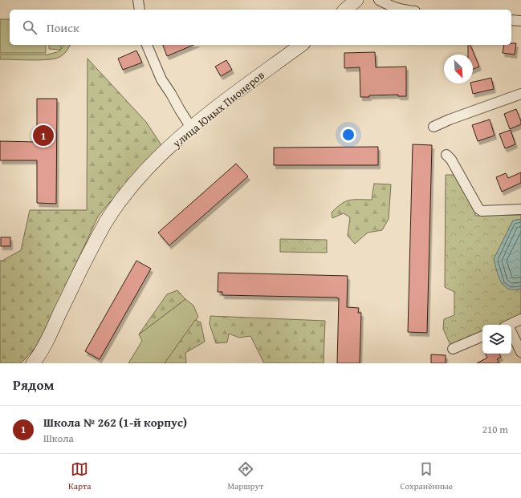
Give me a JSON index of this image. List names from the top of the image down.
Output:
{
  "streets": {
    "main road": ["улица Юных Пионеров"]
  },
  "north": "bottom right",
  "page": {
    "search": "Поиск",
    "pins": "1",
    "heading": "Рядом",
    "list": [
      {
        "mark": "1",
        "name": "Школа № 262 (1-й корпус)",
        "note": "Школа",
        "value": "210 m"
      }
    ],
    "nav": ["Карта", "Маршрут", "Сохранённые"]
  }
}
